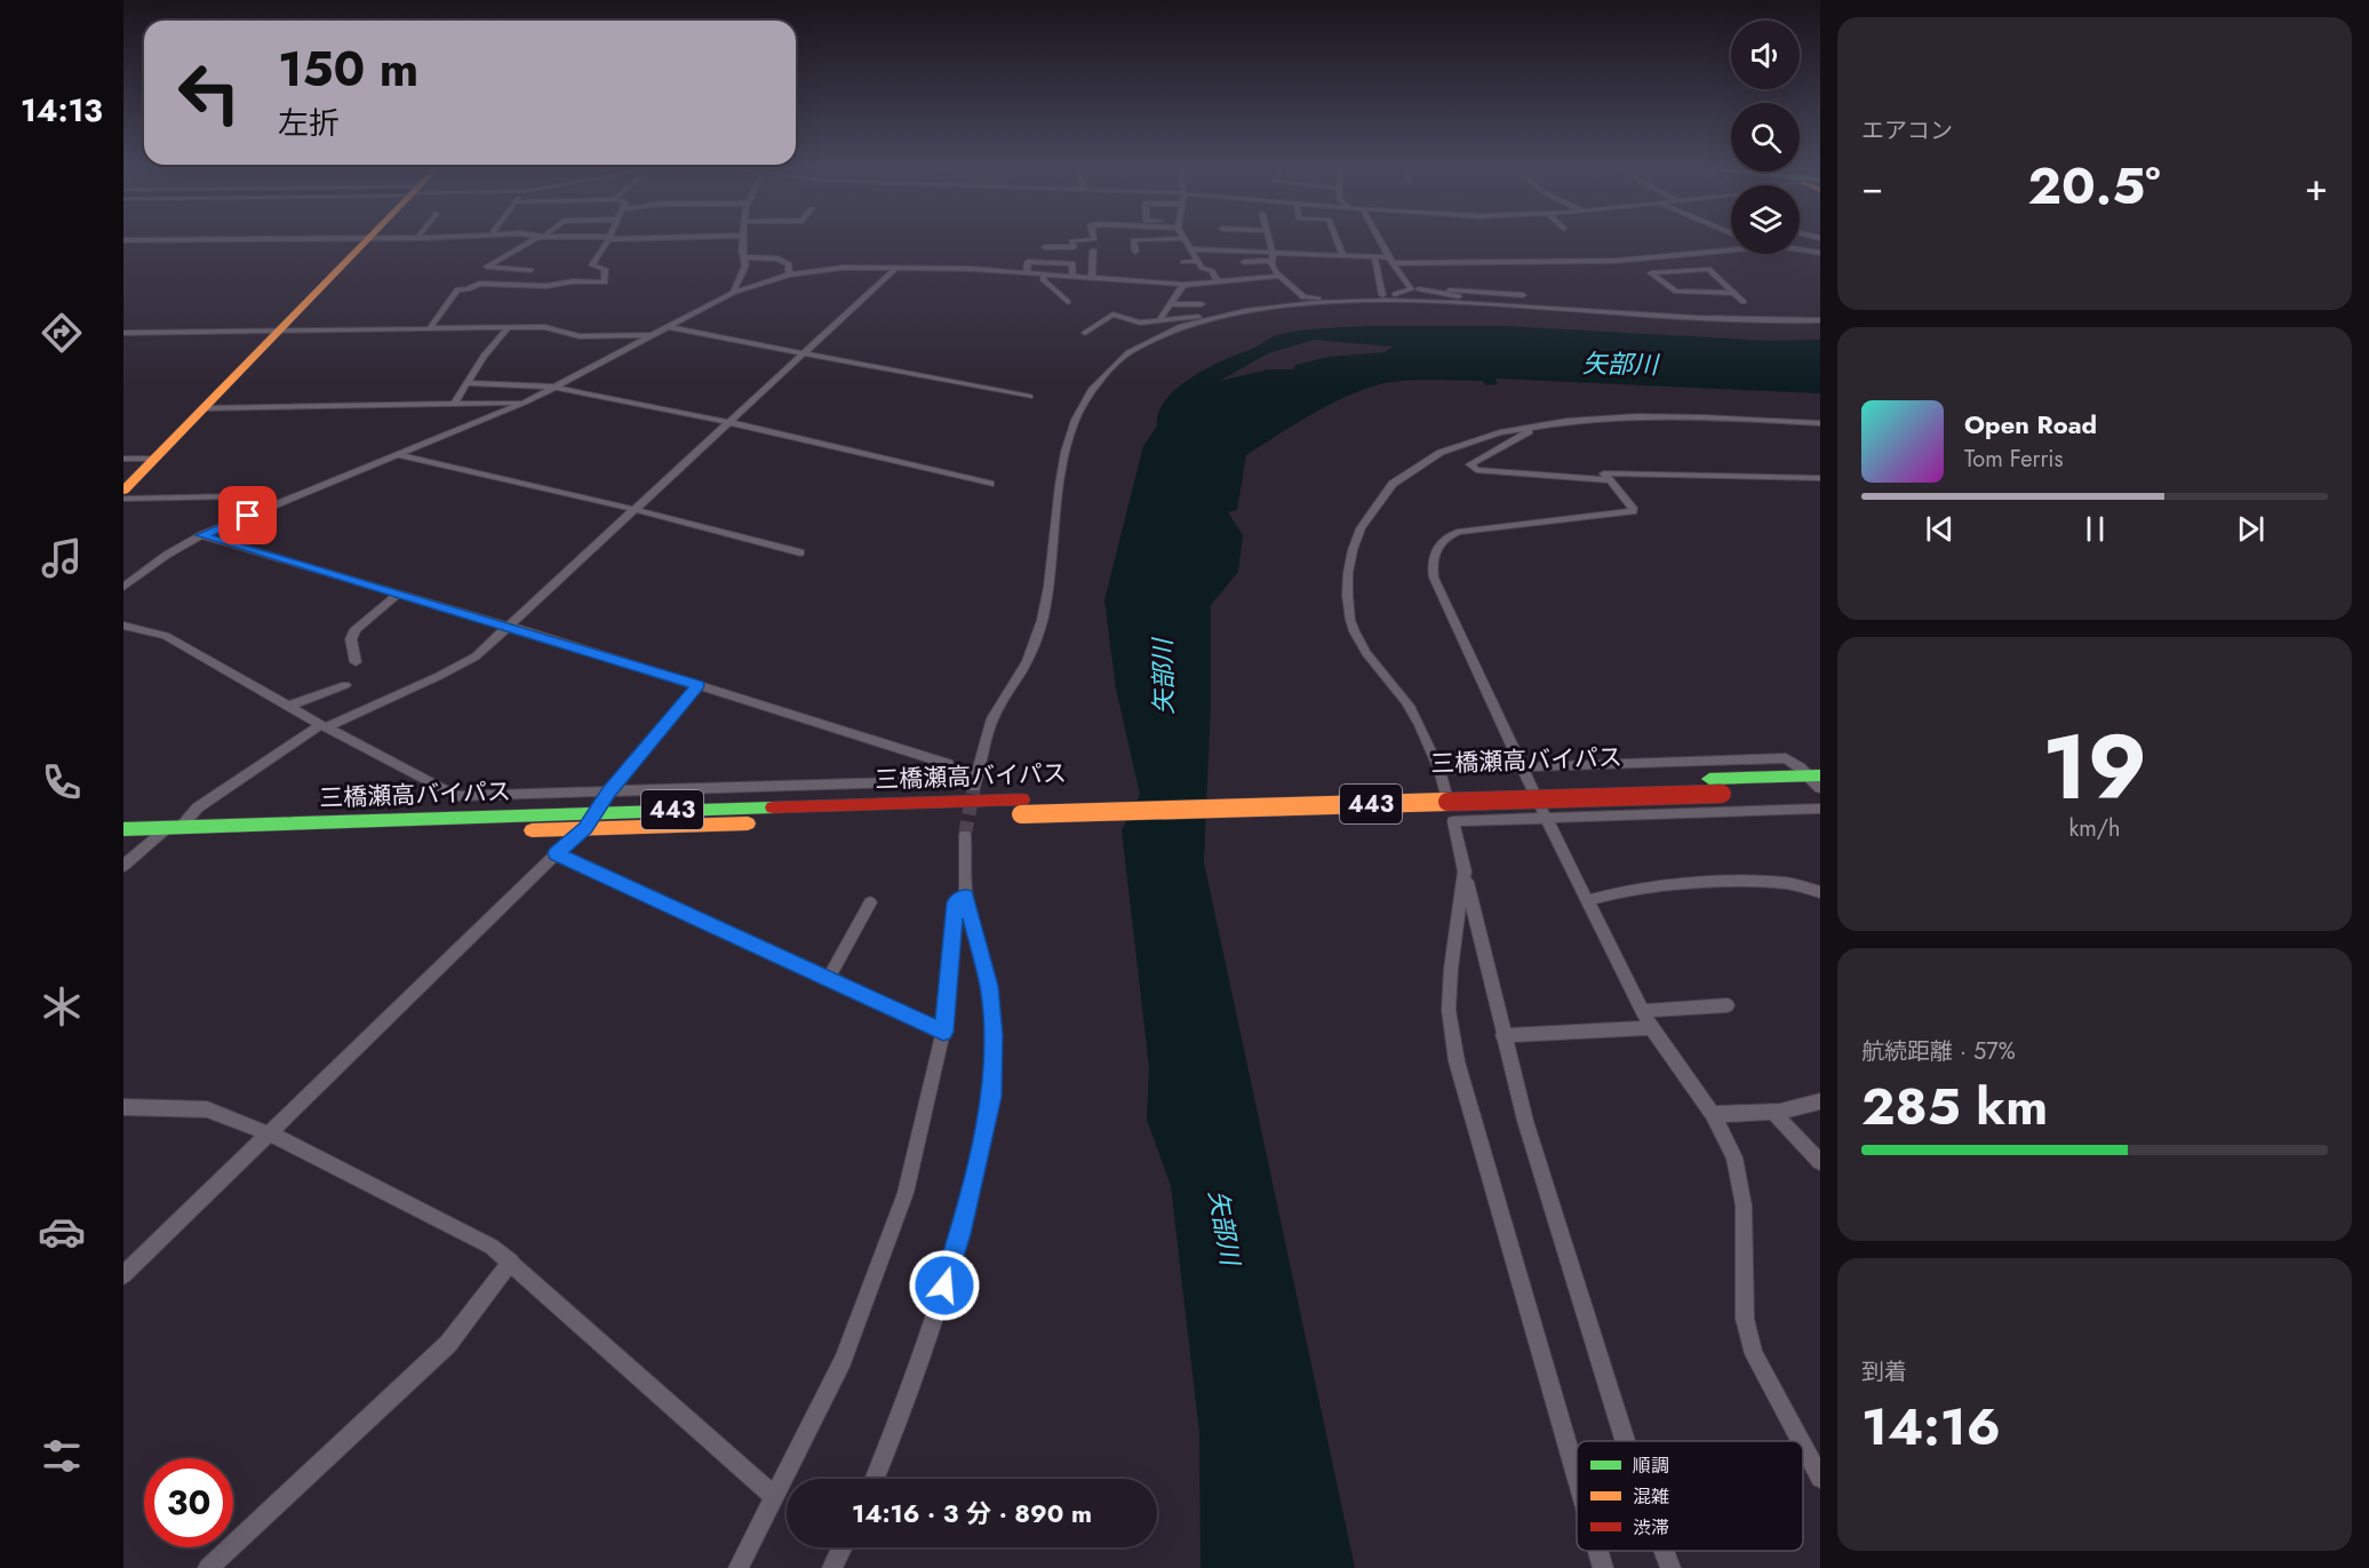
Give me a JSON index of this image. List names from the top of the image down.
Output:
{
  "streets": {
    "main road": ["三橋瀬高バイパス", "443"]
  },
  "water": ["矢部川"],
  "legend": ["順調", "混雑", "渋滞"],
  "page": {
    "tabs": "14:13",
    "tile": [
      "エアコン",
      ["19", "km/h"],
      ["航続距離 · 57%", "285 km"],
      ["到着", "14:16"]
    ],
    "turn": ["150 m", "左折"],
    "heat": ["−", "20.5°", "+"],
    "song": ["Open Road", "Tom Ferris"],
    "limit": "30",
    "trip": "14:16 · 3 分 · 890 m"
  }
}
